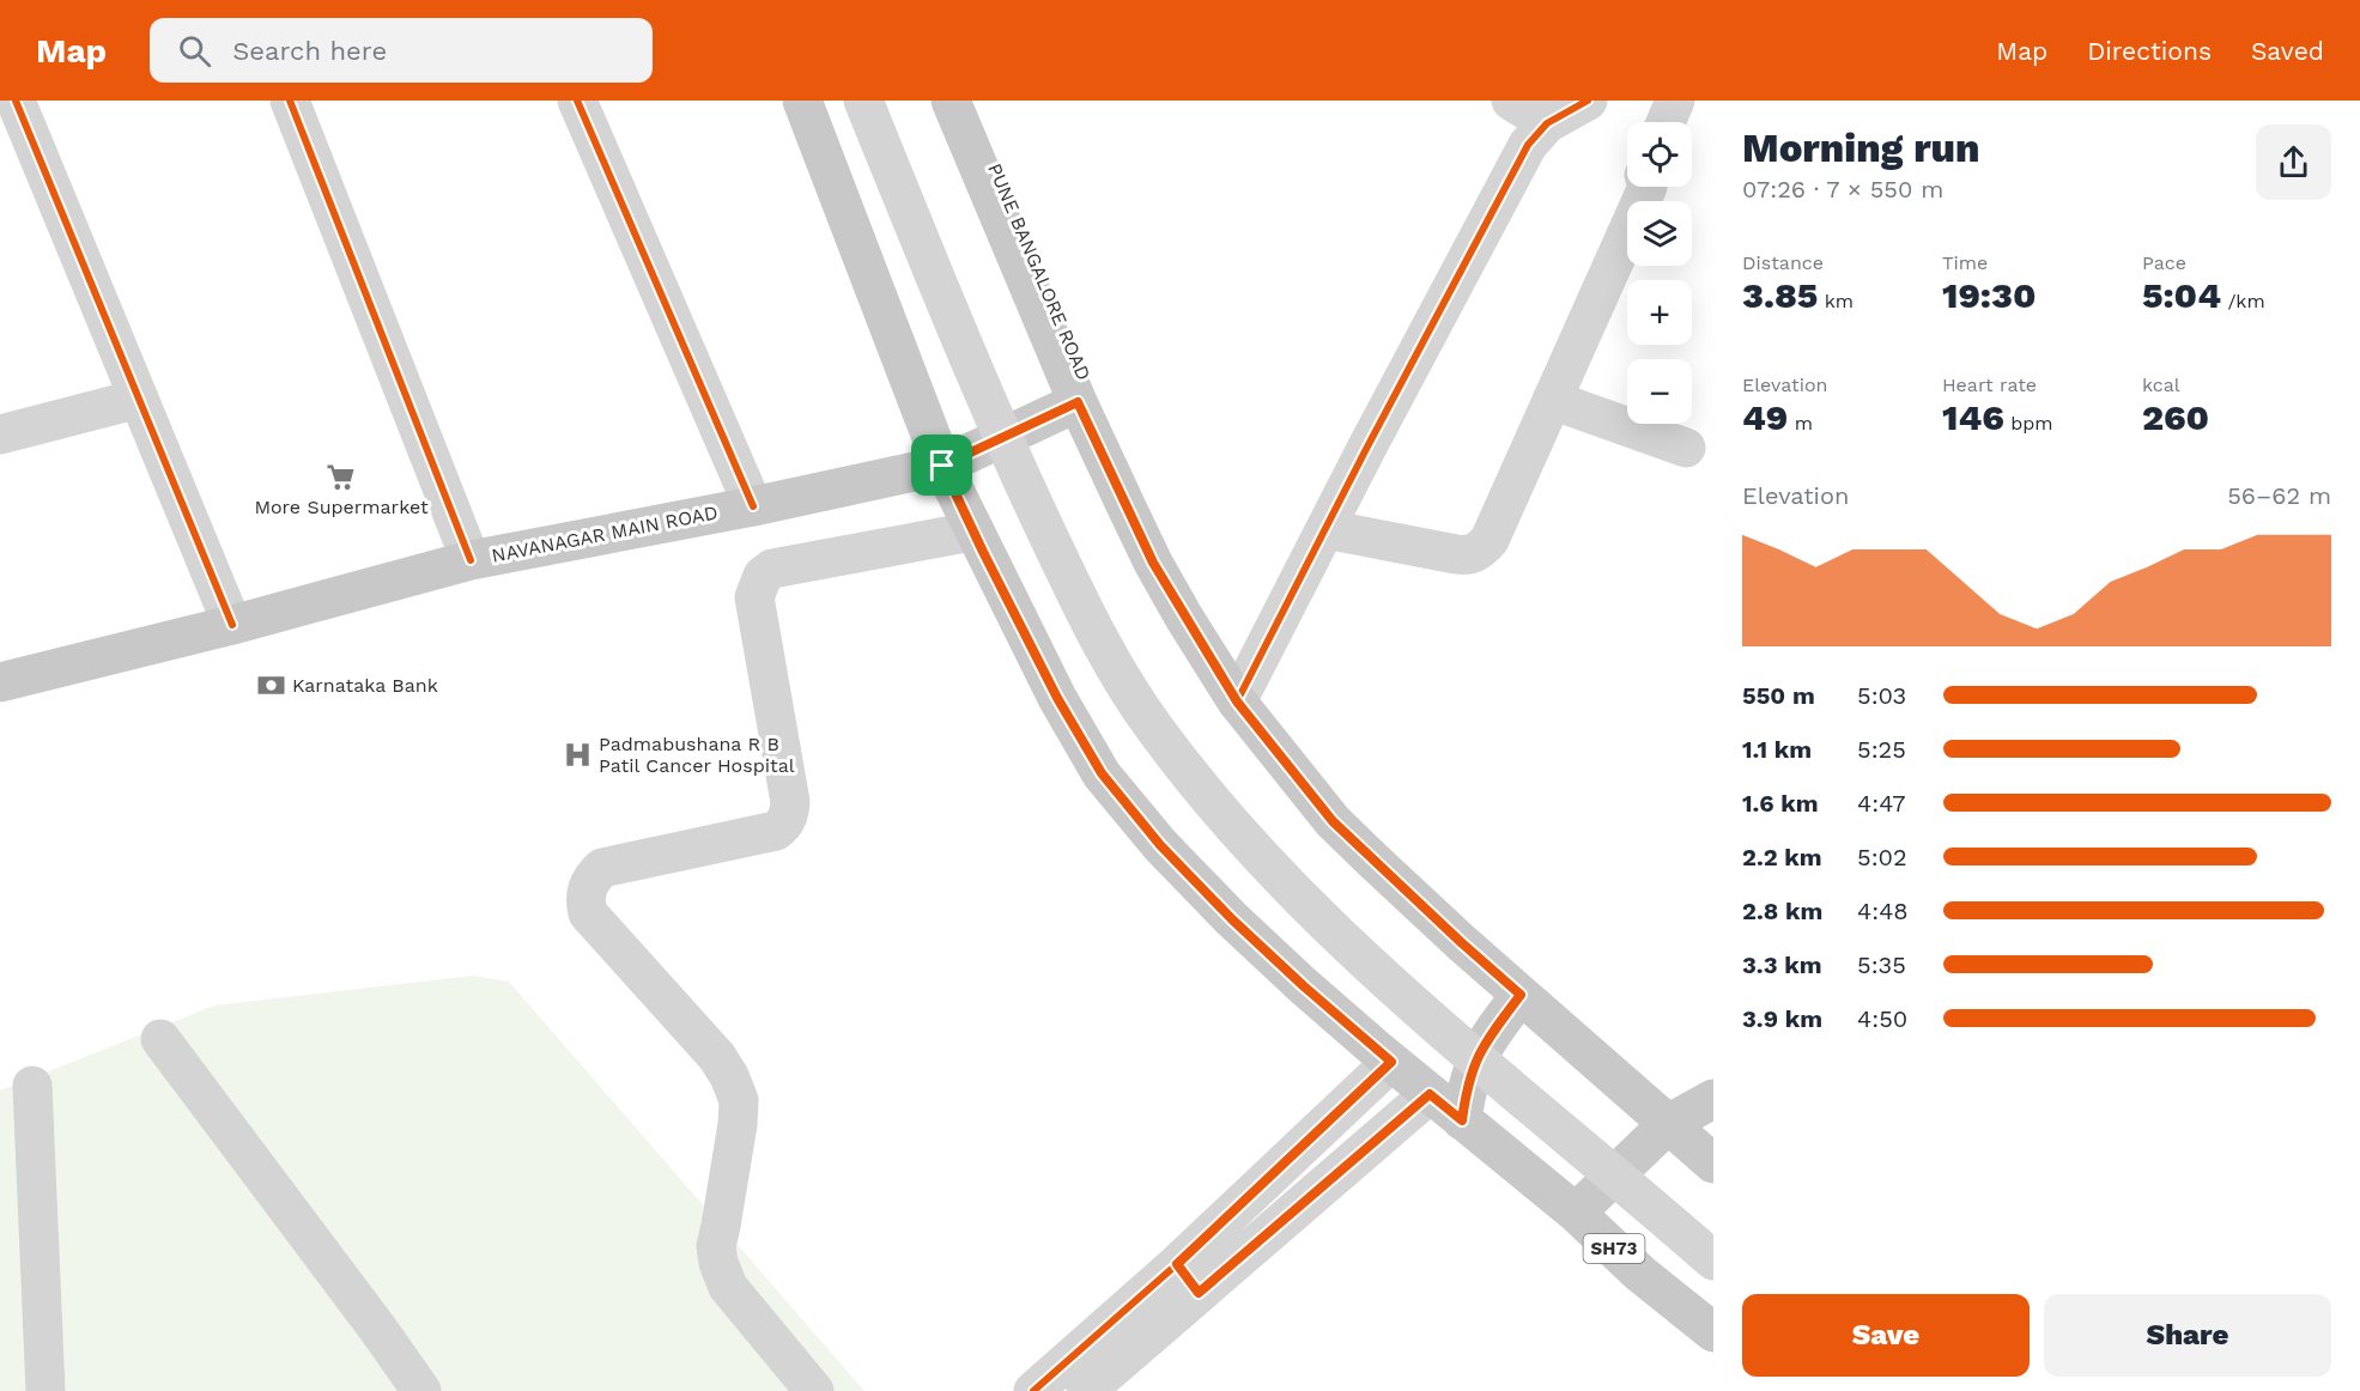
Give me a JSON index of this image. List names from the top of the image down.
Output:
{
  "streets": {
    "main road": ["PUNE BANGALORE ROAD", "NAVANAGAR MAIN ROAD", "SH73"]
  },
  "crossings": [
    ["PUNE BANGALORE ROAD", "NAVANAGAR MAIN ROAD"],
    ["NAVANAGAR MAIN ROAD", "SH73"]
  ],
  "places": {
    "supermarket": ["More Supermarket"],
    "bank": ["Karnataka Bank"],
    "hospital": ["Padmabushana R B Patil Cancer Hospital"]
  },
  "page": {
    "header": "Map",
    "search": "Search here",
    "nav": ["Map", "Directions", "Saved"],
    "heading": ["Morning run", "07:26 · 7 × 550 m"],
    "map_buttons": ["+", "−"],
    "stats": [
      ["Distance", "3.85 km"],
      ["Time", "19:30"],
      ["Pace", "5:04 /km"],
      ["Elevation", "49 m"],
      ["Heart rate", "146 bpm"],
      ["kcal", "260"]
    ],
    "chart": ["Elevation", "56–62 m"],
    "list": [
      {
        "name": "550 m",
        "note": "5:03"
      },
      {
        "name": "1.1 km",
        "note": "5:25"
      },
      {
        "name": "1.6 km",
        "note": "4:47"
      },
      {
        "name": "2.2 km",
        "note": "5:02"
      },
      {
        "name": "2.8 km",
        "note": "4:48"
      },
      {
        "name": "3.3 km",
        "note": "5:35"
      },
      {
        "name": "3.9 km",
        "note": "4:50"
      }
    ],
    "buttons": ["Save", "Share"]
  }
}
